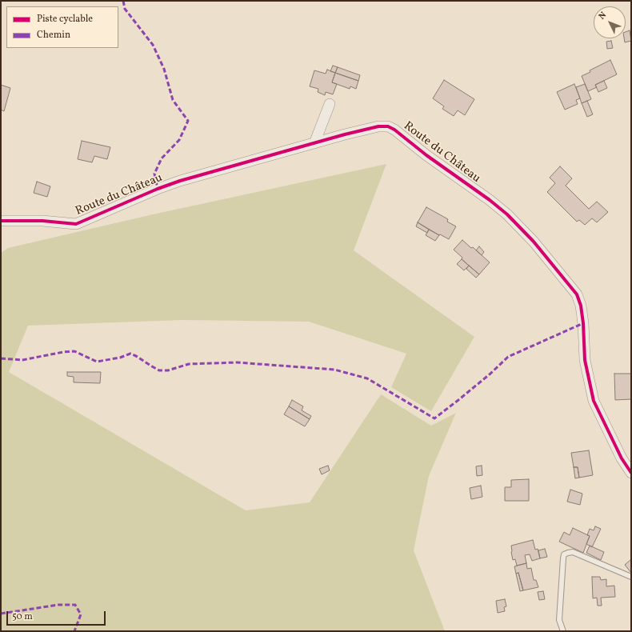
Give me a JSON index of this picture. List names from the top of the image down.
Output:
{
  "streets": {
    "street": ["Route du Château"]
  },
  "legend": ["Piste cyclable", "Chemin"],
  "scale_bar": "50 m",
  "north": "top left"
}
